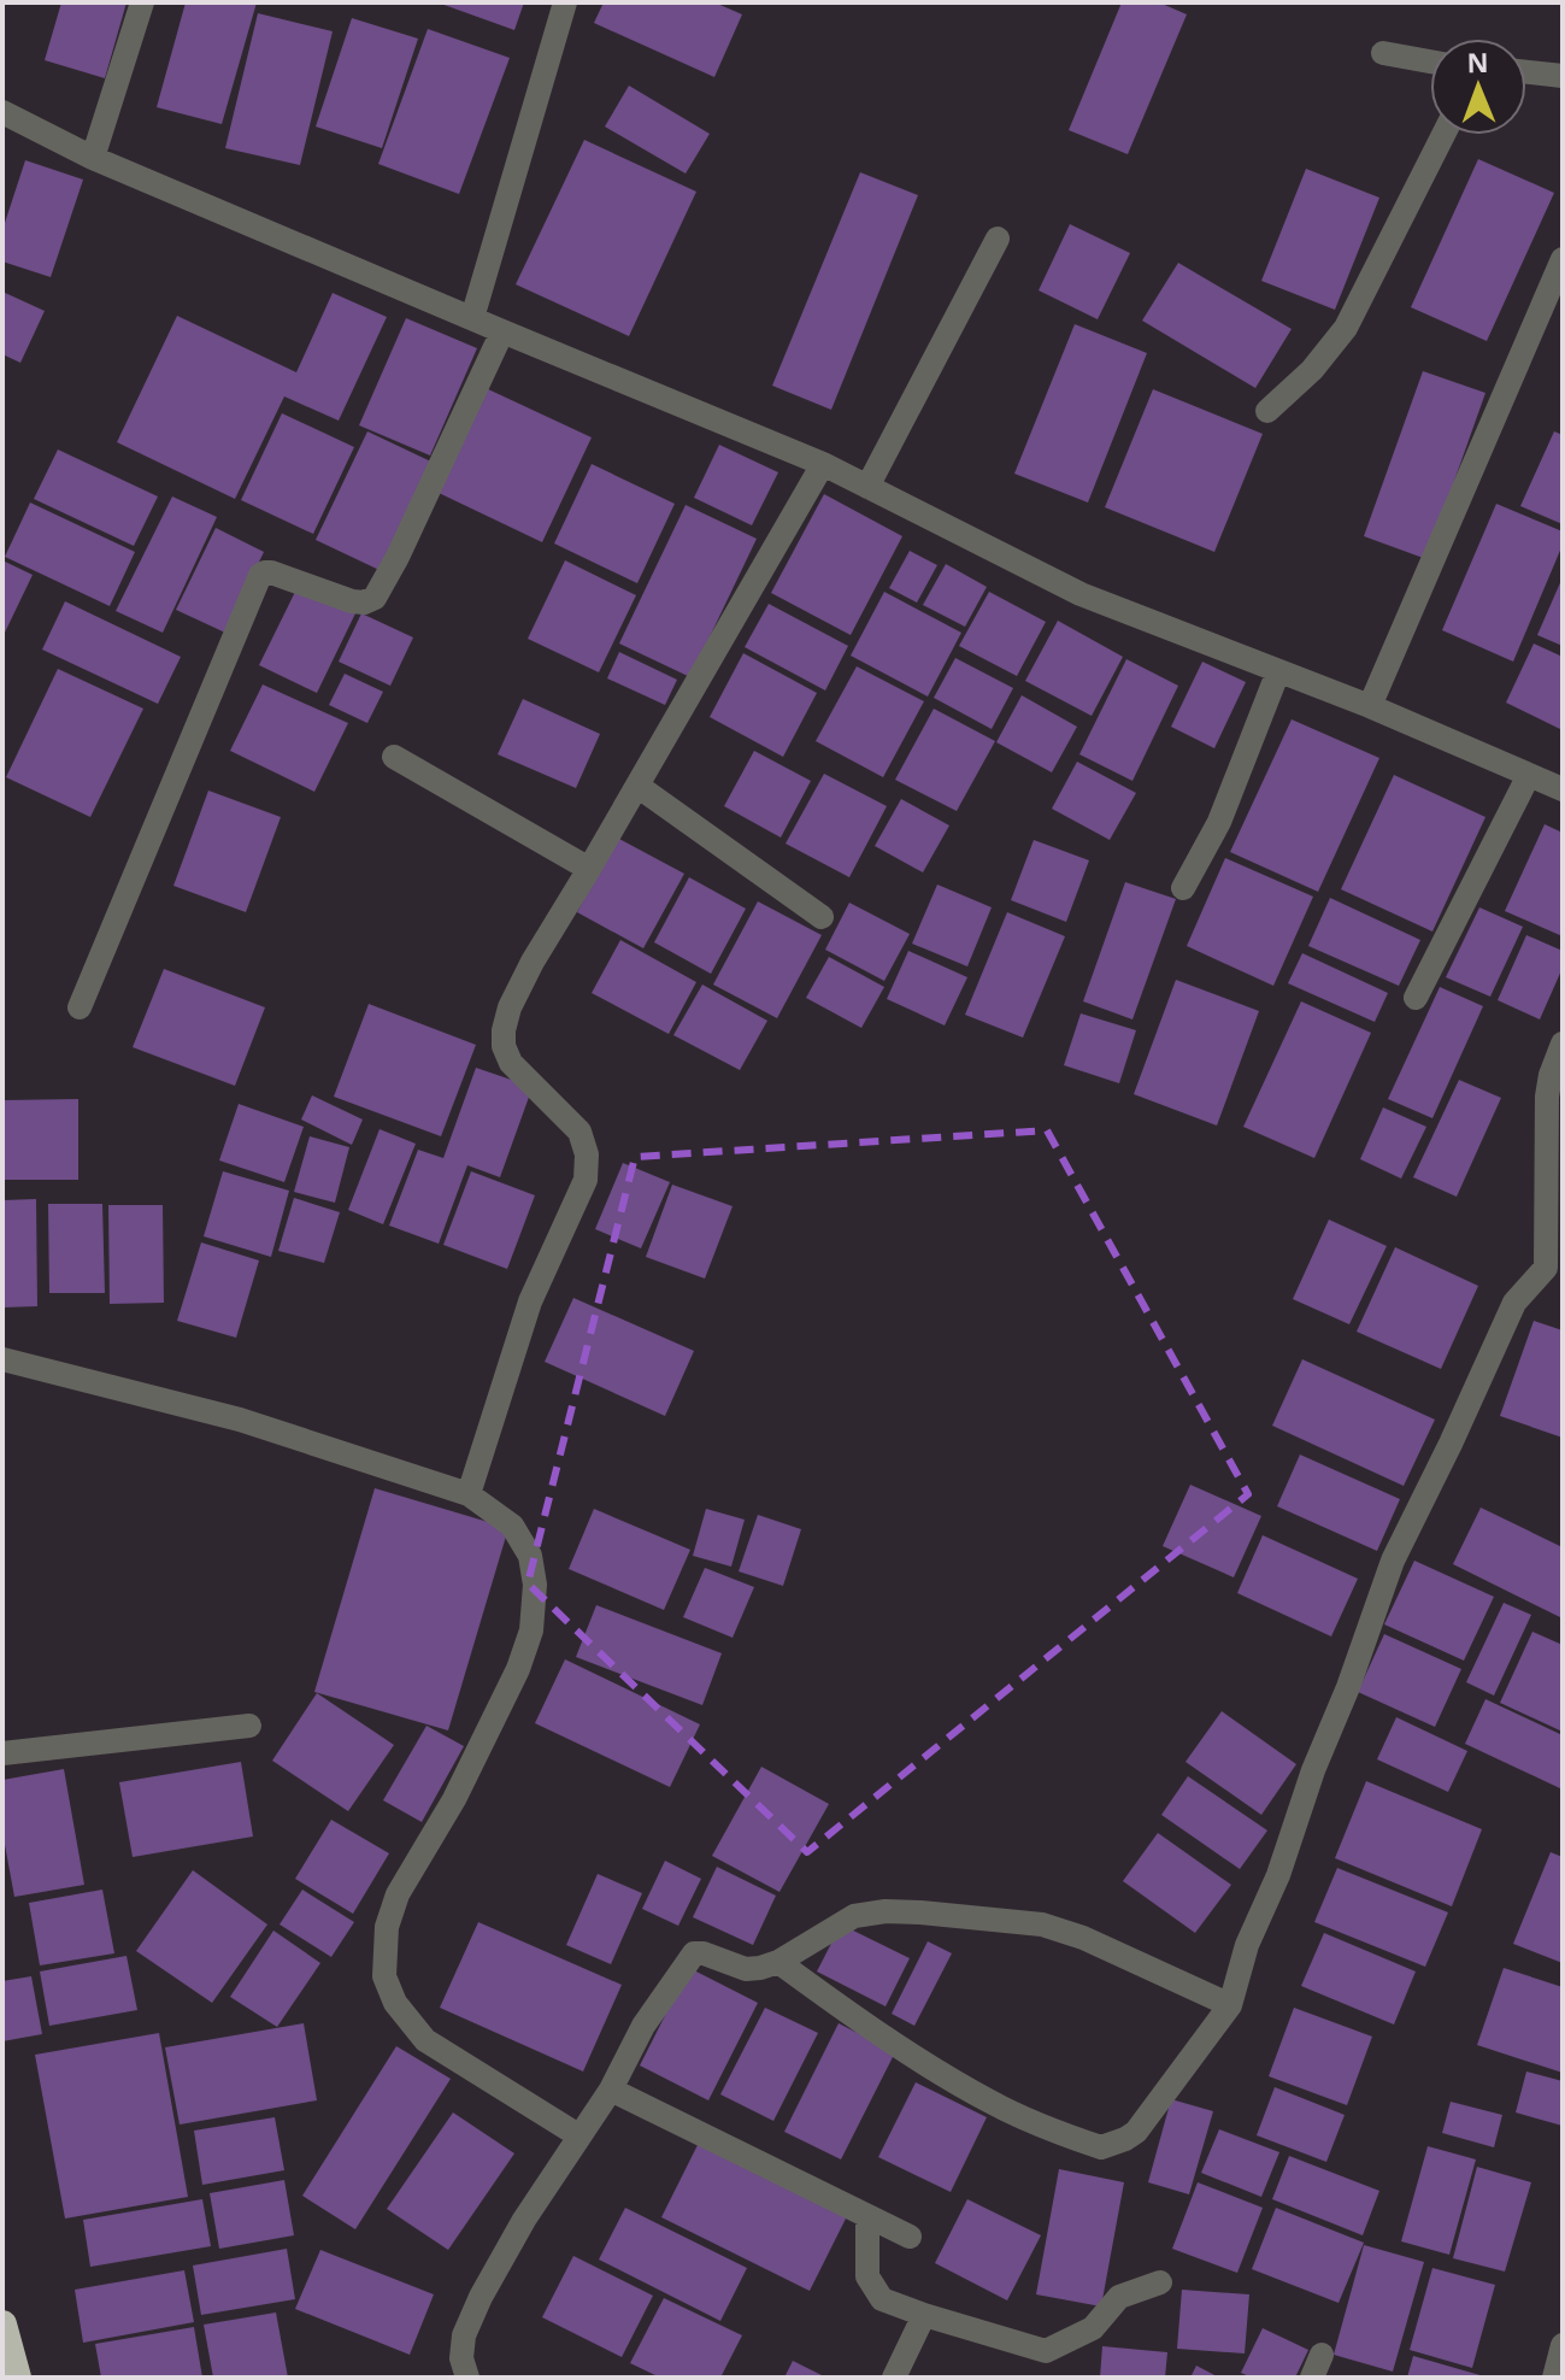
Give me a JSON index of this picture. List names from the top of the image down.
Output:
{
  "north": "top"
}
